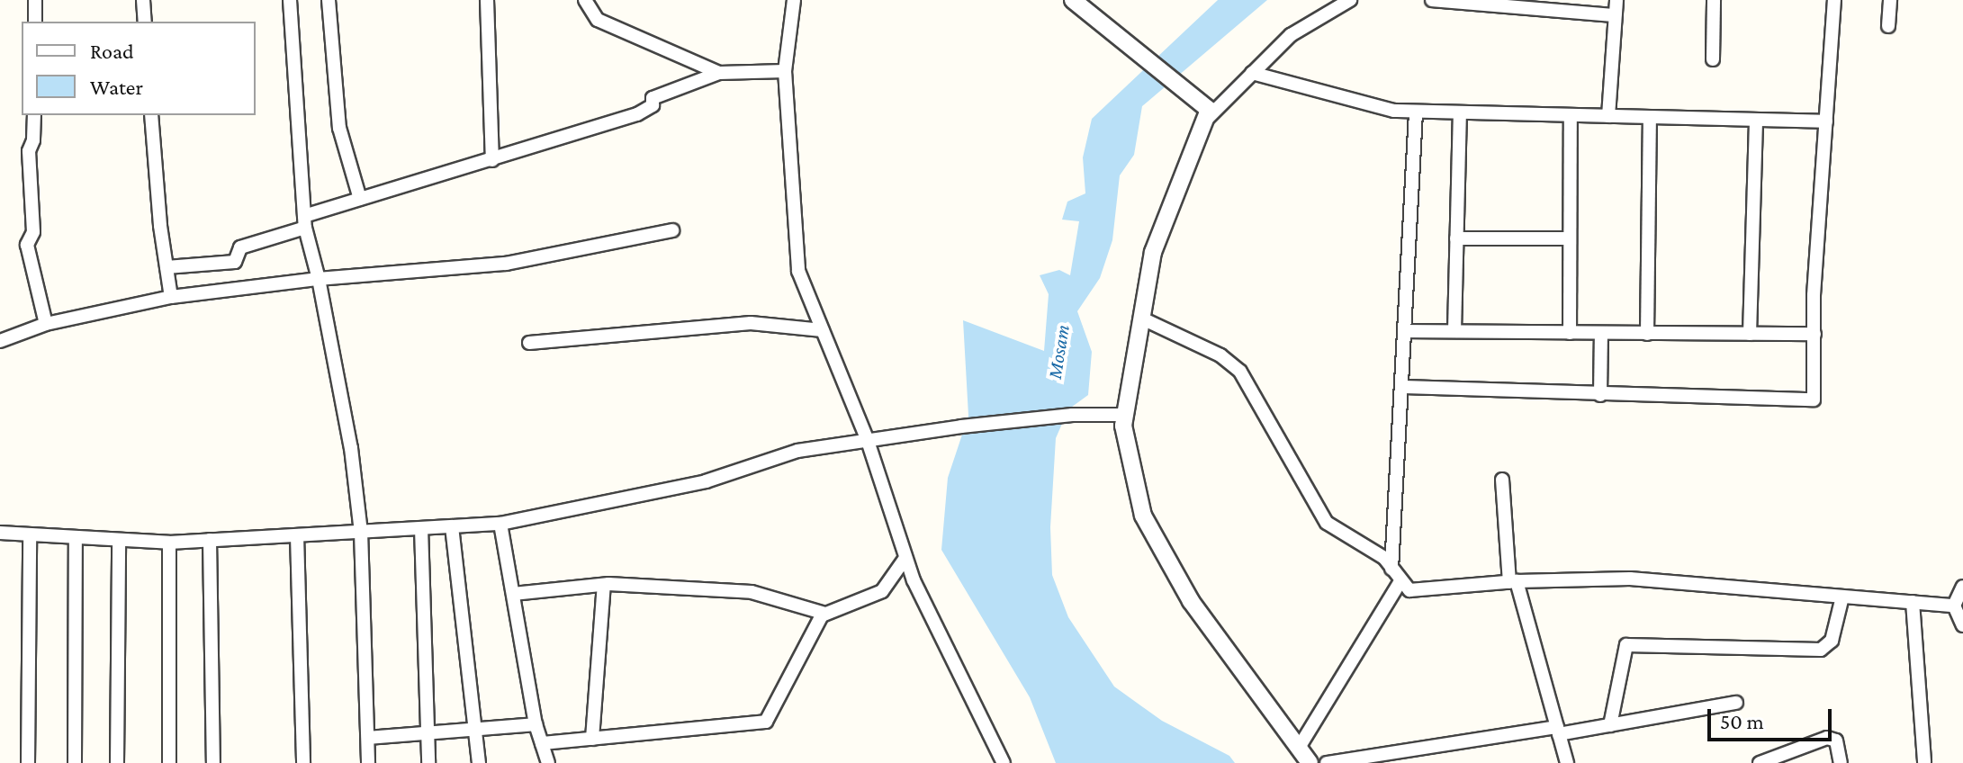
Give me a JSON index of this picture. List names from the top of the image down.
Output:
{
  "water": ["Mosam"],
  "legend": ["Road", "Water"],
  "scale_bar": "50 m"
}
